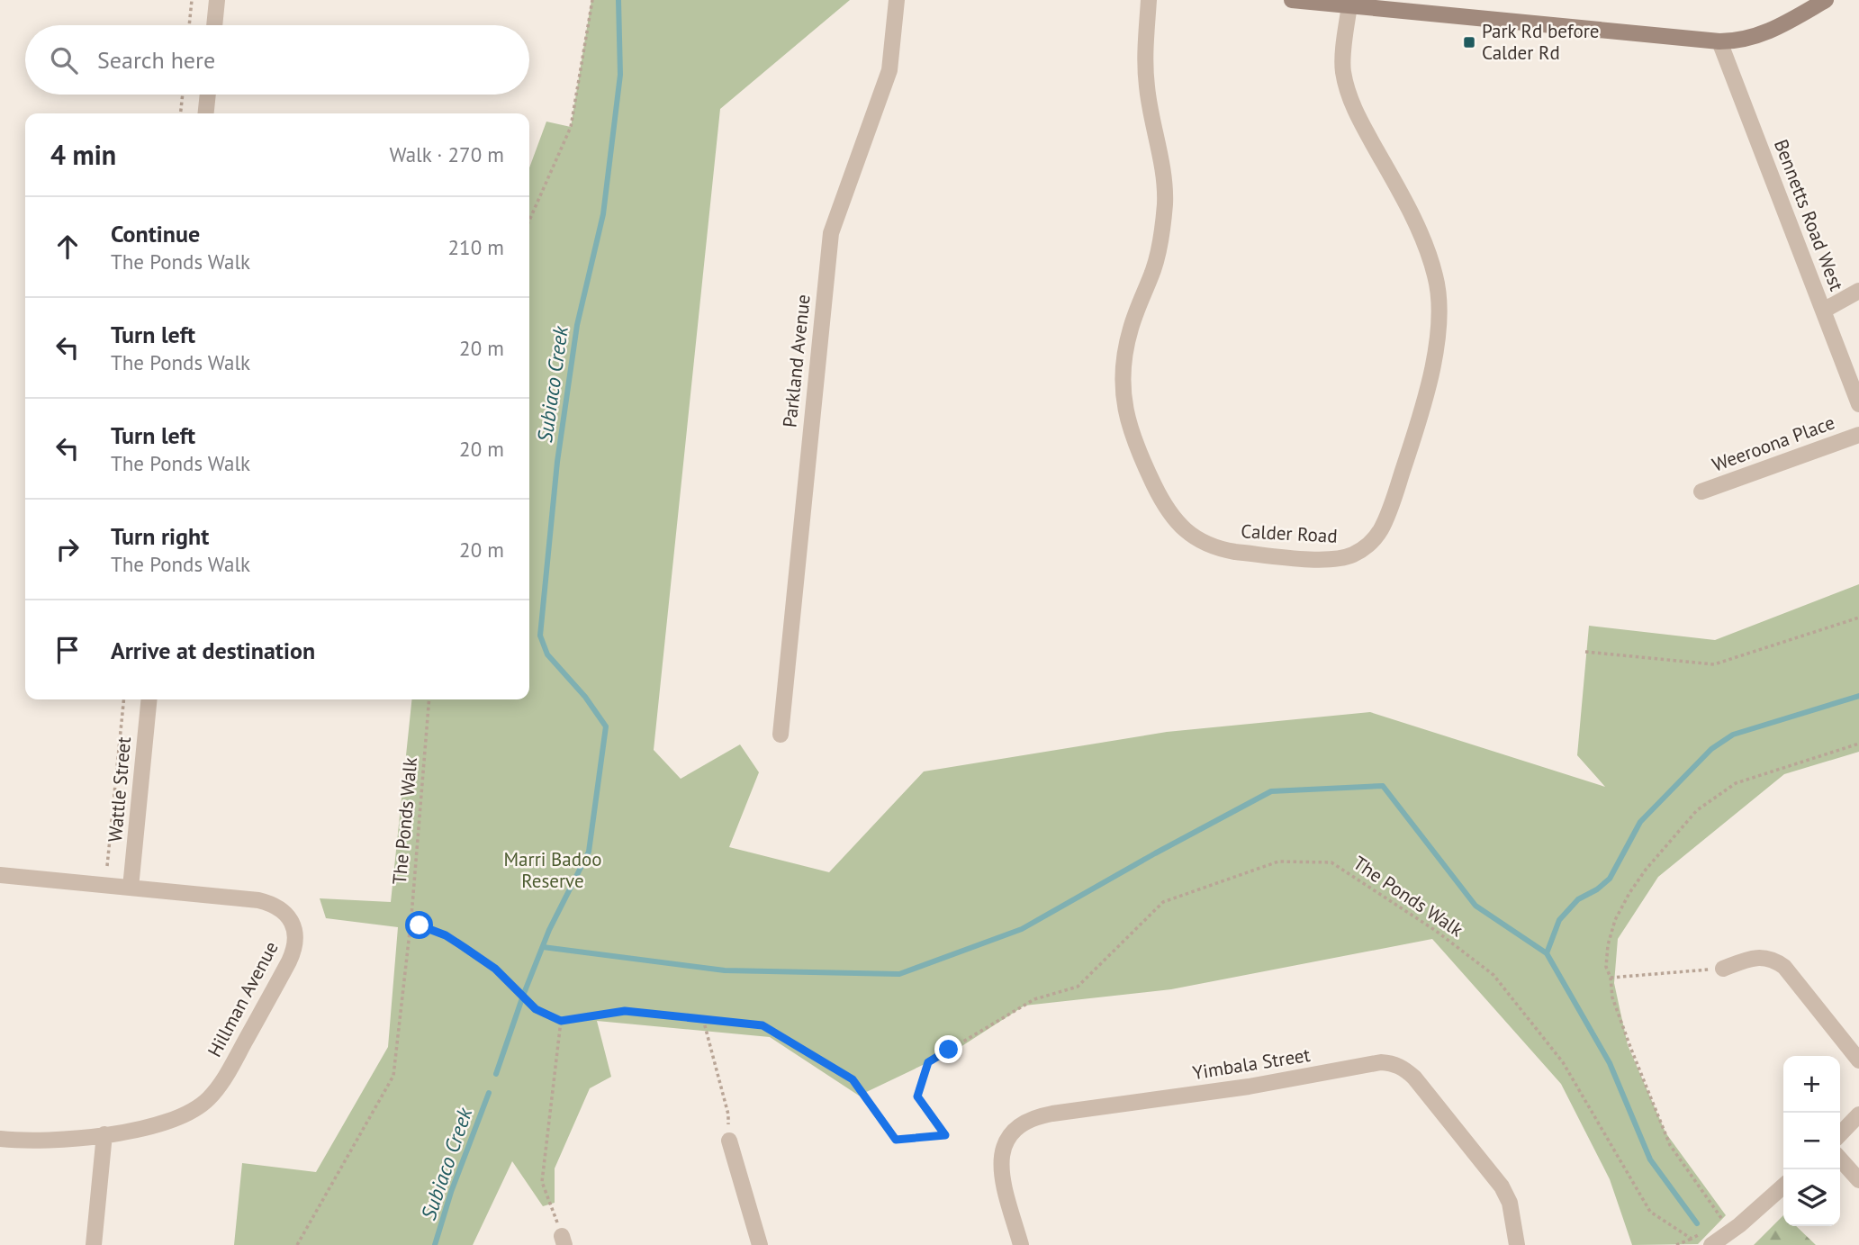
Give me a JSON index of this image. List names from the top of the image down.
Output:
{
  "streets": {
    "street": [
      "Bennetts Road West",
      "Parkland Avenue",
      "Weeroona Place",
      "Calder Road",
      "Wattle Street",
      "Hillman Avenue",
      "Yimbala Street"
    ],
    "path": ["The Ponds Walk"]
  },
  "crossings": [
    ["Wattle Street", "Hillman Avenue"]
  ],
  "water": ["Subiaco Creek"],
  "parks": ["Marri Badoo Reserve"],
  "places": {
    "transit": ["Park Rd before Calder Rd"]
  },
  "page": {
    "search": "Search here",
    "heading": ["4 min", "Walk · 270 m"],
    "list": [
      ["Continue", "The Ponds Walk", "210 m"],
      ["Turn left", "The Ponds Walk", "20 m"],
      ["Turn left", "The Ponds Walk", "20 m"],
      ["Turn right", "The Ponds Walk", "20 m"],
      "Arrive at destination"
    ],
    "map_buttons": ["+", "−"]
  }
}
